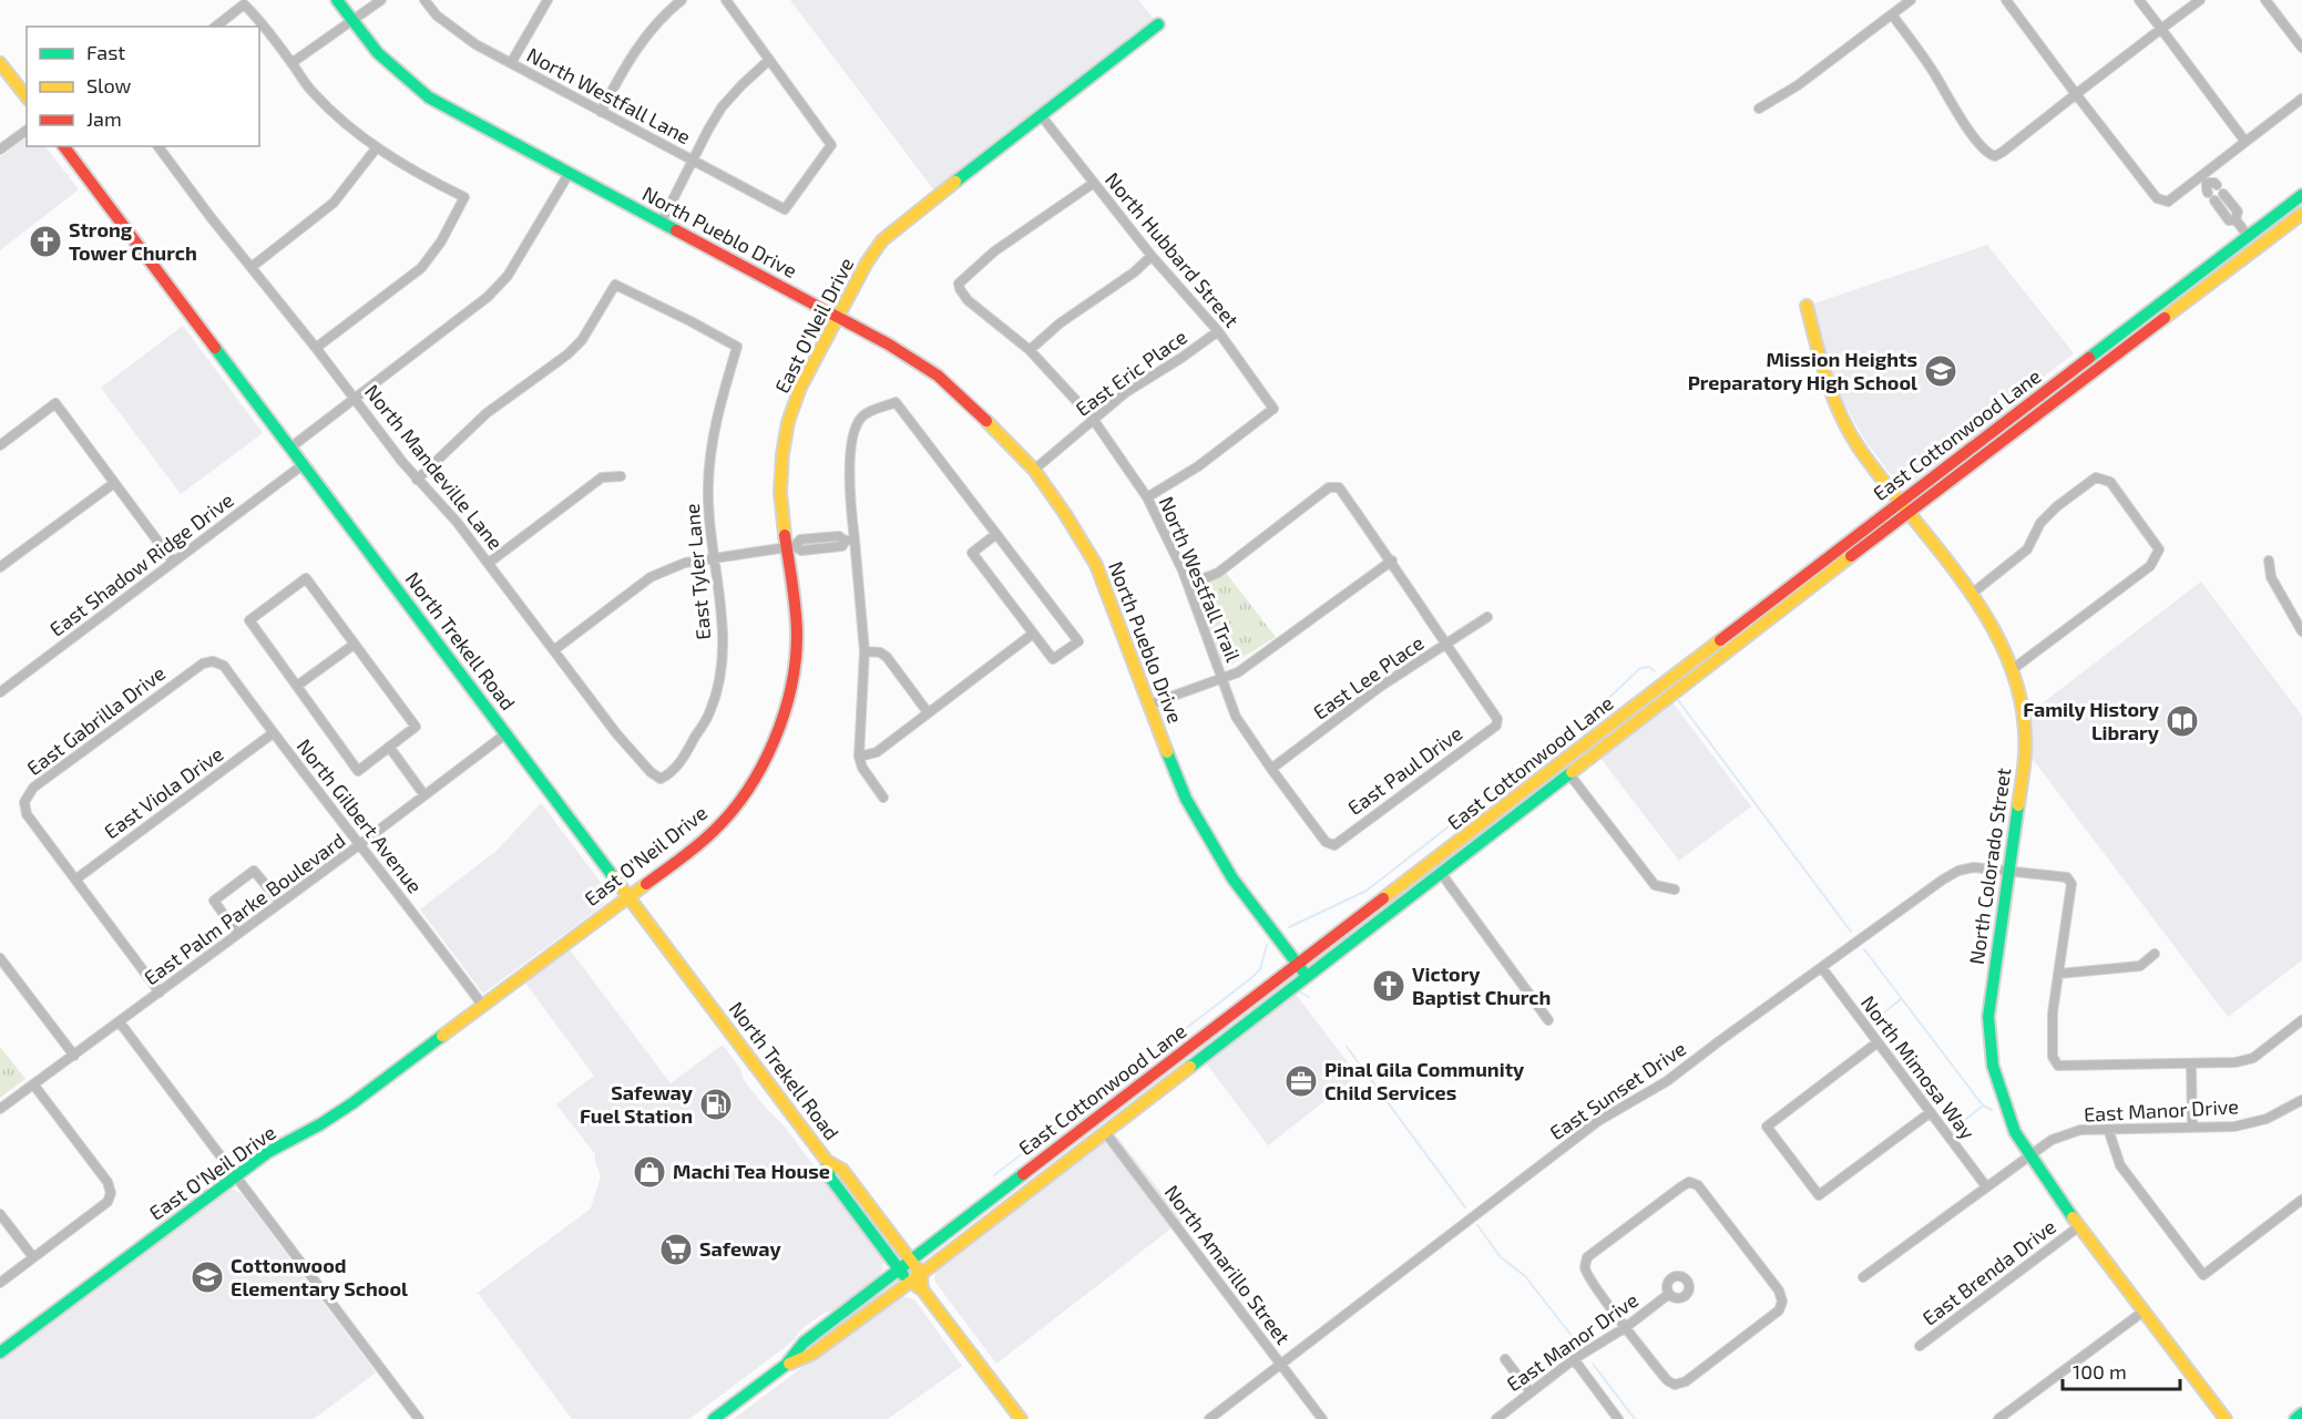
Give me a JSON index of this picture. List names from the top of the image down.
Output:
{
  "streets": {
    "main road": [
      "North Pueblo Drive",
      "East O'Neil Drive",
      "East Cottonwood Lane",
      "North Trekell Road",
      "North Colorado Street"
    ],
    "street": [
      "North Westfall Lane",
      "North Hubbard Street",
      "East Eric Place",
      "North Mandeville Lane",
      "East Shadow Ridge Drive",
      "East Tyler Lane",
      "North Westfall Trail",
      "East Lee Place",
      "East Gabrilla Drive",
      "East Paul Drive",
      "East Viola Drive",
      "North Gilbert Avenue",
      "East Palm Parke Boulevard",
      "North Mimosa Way",
      "East Sunset Drive",
      "East Manor Drive",
      "North Amarillo Street",
      "East Brenda Drive"
    ]
  },
  "crossings": [
    ["North Pueblo Drive", "East O'Neil Drive"],
    ["North Pueblo Drive", "East Eric Place"],
    ["North Pueblo Drive", "East Cottonwood Lane"],
    ["North Hubbard Street", "East O'Neil Drive"],
    ["North Hubbard Street", "East Eric Place"],
    ["North Hubbard Street", "North Westfall Trail"],
    ["East O'Neil Drive", "North Trekell Road"],
    ["East O'Neil Drive", "North Gilbert Avenue"],
    ["East Eric Place", "North Westfall Trail"],
    ["East Cottonwood Lane", "North Trekell Road"],
    ["East Cottonwood Lane", "North Colorado Street"],
    ["East Cottonwood Lane", "North Amarillo Street"],
    ["North Mandeville Lane", "East Tyler Lane"],
    ["East Shadow Ridge Drive", "North Trekell Road"],
    ["North Westfall Trail", "East Lee Place"],
    ["North Westfall Trail", "East Paul Drive"],
    ["North Trekell Road", "East Palm Parke Boulevard"],
    ["East Lee Place", "East Paul Drive"],
    ["East Gabrilla Drive", "East Viola Drive"],
    ["East Gabrilla Drive", "North Gilbert Avenue"],
    ["East Viola Drive", "North Gilbert Avenue"],
    ["North Gilbert Avenue", "East Palm Parke Boulevard"],
    ["North Colorado Street", "East Sunset Drive"],
    ["North Colorado Street", "East Manor Drive"],
    ["North Colorado Street", "East Brenda Drive"],
    ["North Mimosa Way", "East Sunset Drive"],
    ["North Mimosa Way", "East Manor Drive"],
    ["East Sunset Drive", "North Amarillo Street"]
  ],
  "places": {
    "church": ["Strong Tower Church", "Victory Baptist Church"],
    "school or university": ["Mission Heights Preparatory High School", "Cottonwood Elementary School"],
    "library": ["Family History Library"],
    "office": ["Pinal Gila Community Child Services"],
    "fuel station": ["Safeway Fuel Station"],
    "shop": ["Machi Tea House"],
    "supermarket": ["Safeway"]
  },
  "legend": ["Fast", "Slow", "Jam"],
  "scale_bar": "100 m"
}
